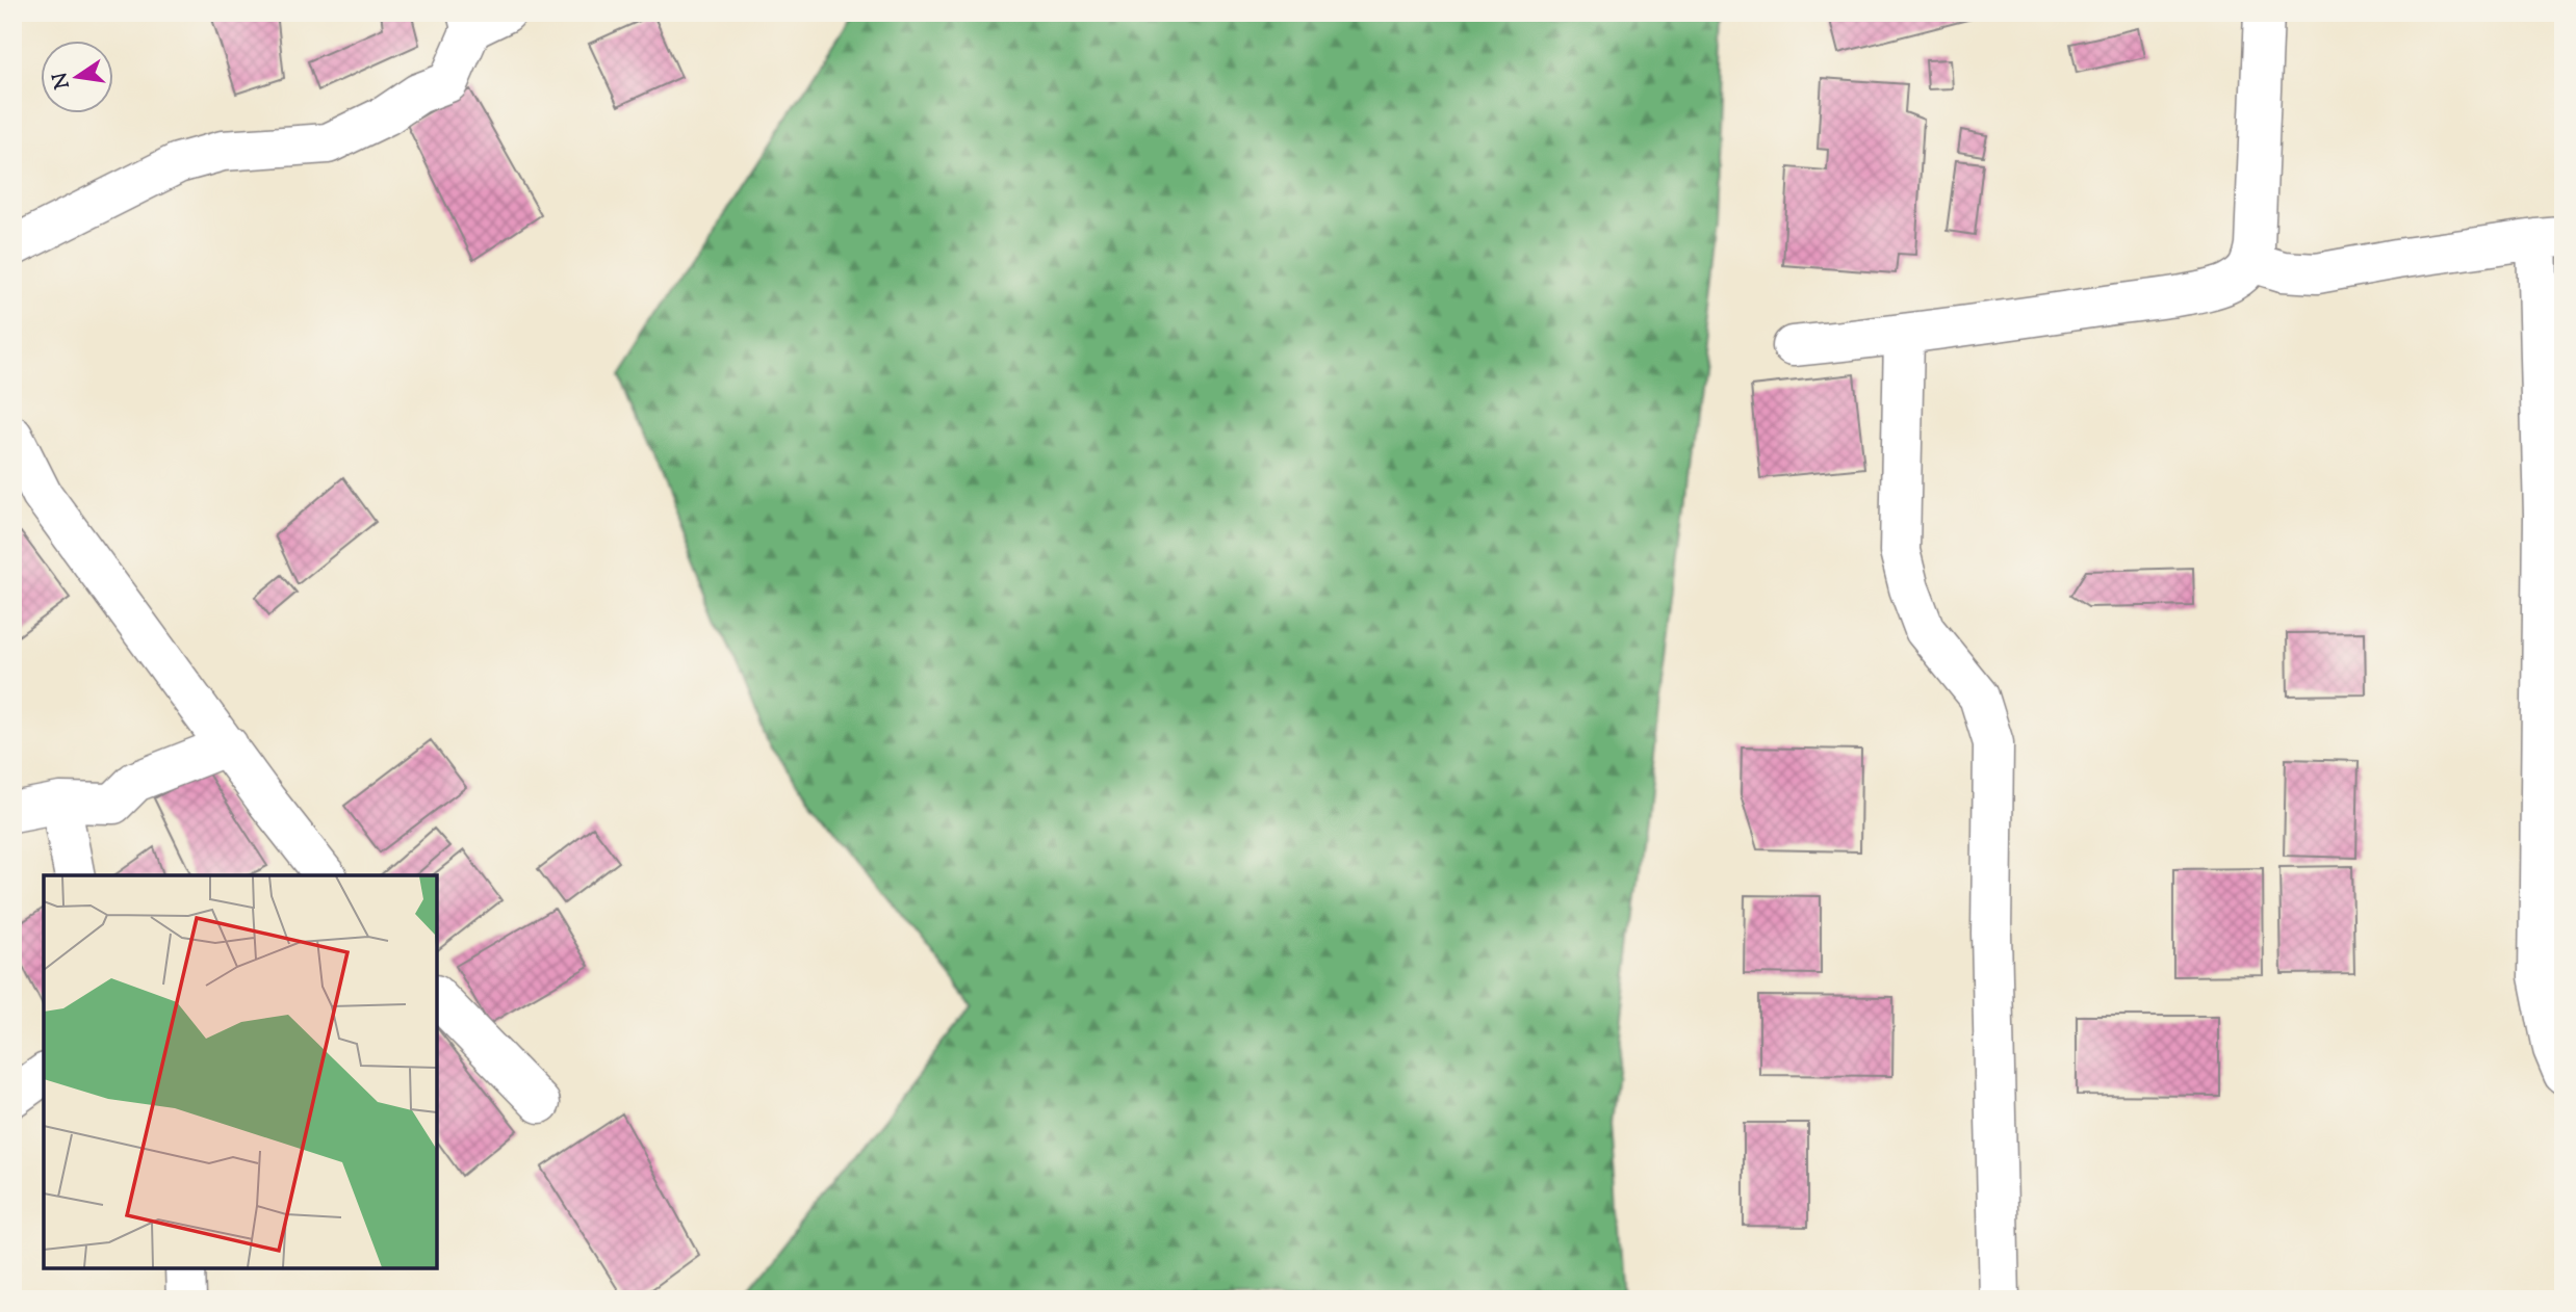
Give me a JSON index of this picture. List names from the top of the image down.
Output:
{
  "north": "left"
}
